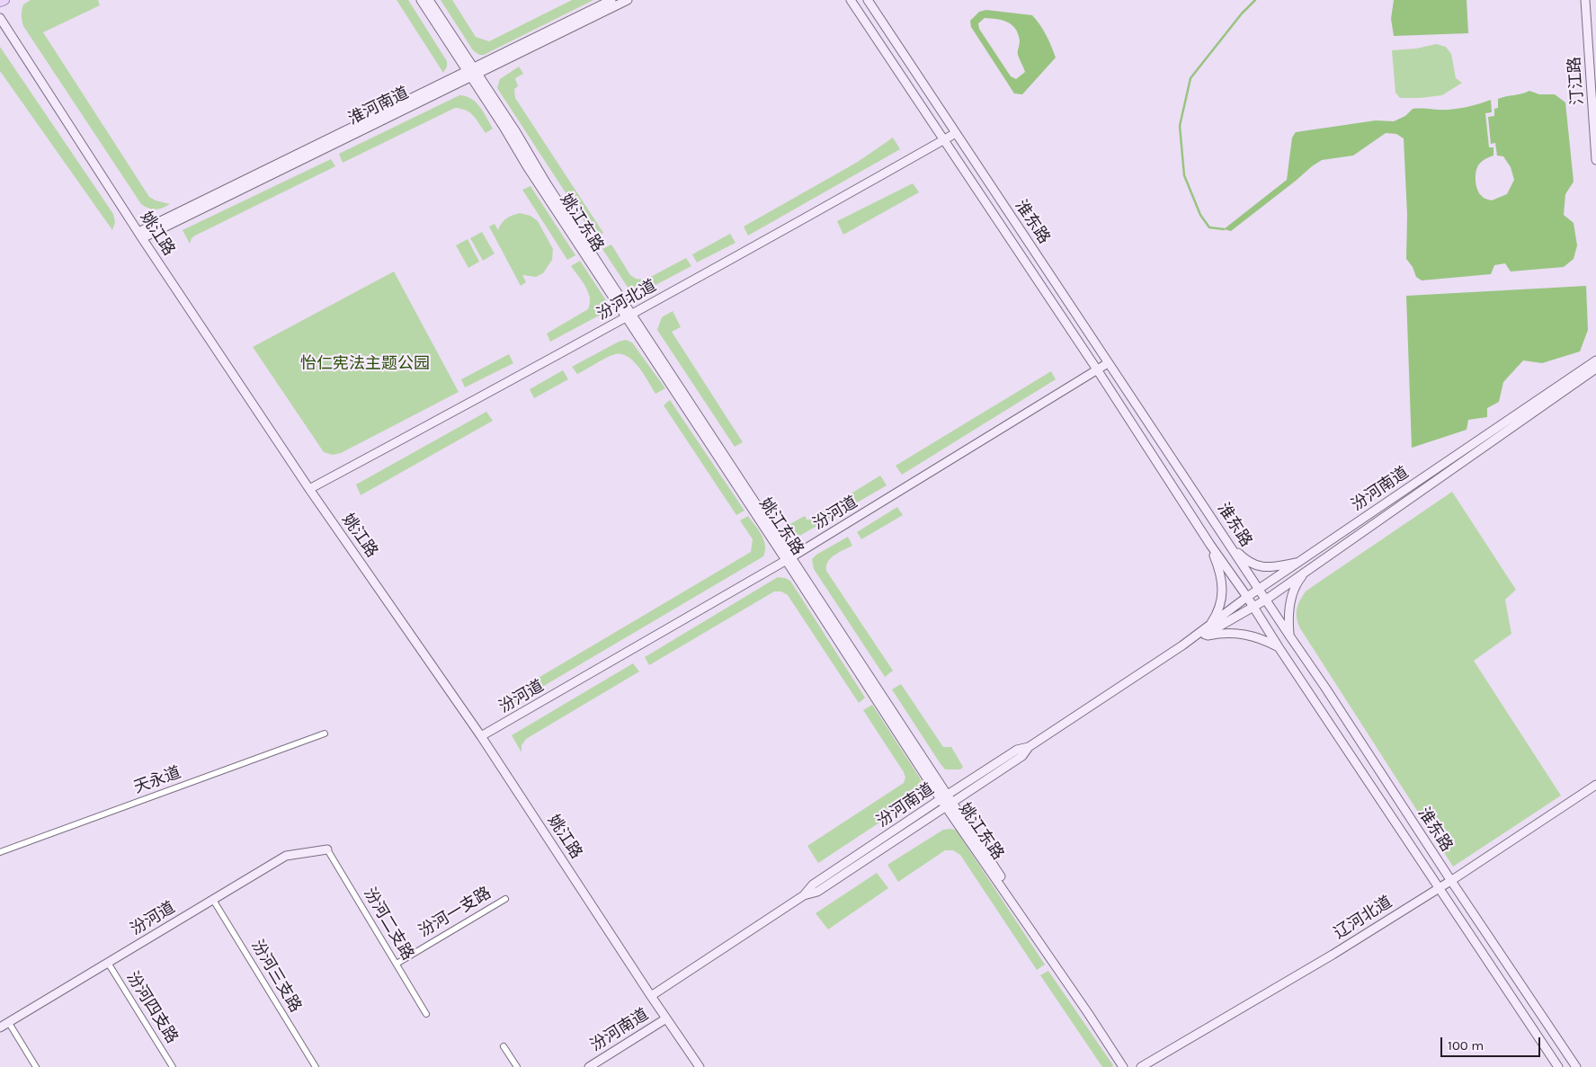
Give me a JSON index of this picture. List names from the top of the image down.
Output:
{
  "streets": {
    "main road": [
      "汀江路",
      "淮河南道",
      "淮东路",
      "姚江东路",
      "姚江路",
      "汾河北道",
      "汾河南道",
      "汾河道",
      "辽河北道"
    ],
    "street": [
      "天永道",
      "汾河一支路",
      "汾河二支路",
      "汾河三支路",
      "汾河四支路"
    ]
  },
  "crossings": [
    ["淮河南道", "姚江东路"],
    ["淮河南道", "姚江路"],
    ["淮东路", "汾河北道"],
    ["淮东路", "汾河南道"],
    ["淮东路", "汾河道"],
    ["淮东路", "辽河北道"],
    ["姚江东路", "汾河北道"],
    ["姚江东路", "汾河南道"],
    ["姚江东路", "汾河道"],
    ["姚江路", "汾河北道"],
    ["姚江路", "汾河南道"],
    ["姚江路", "汾河道"],
    ["汾河道", "汾河二支路"],
    ["汾河道", "汾河三支路"],
    ["汾河道", "汾河四支路"],
    ["汾河一支路", "汾河二支路"]
  ],
  "parks": ["怡仁宪法主题公园"],
  "scale_bar": "100 m"
}
